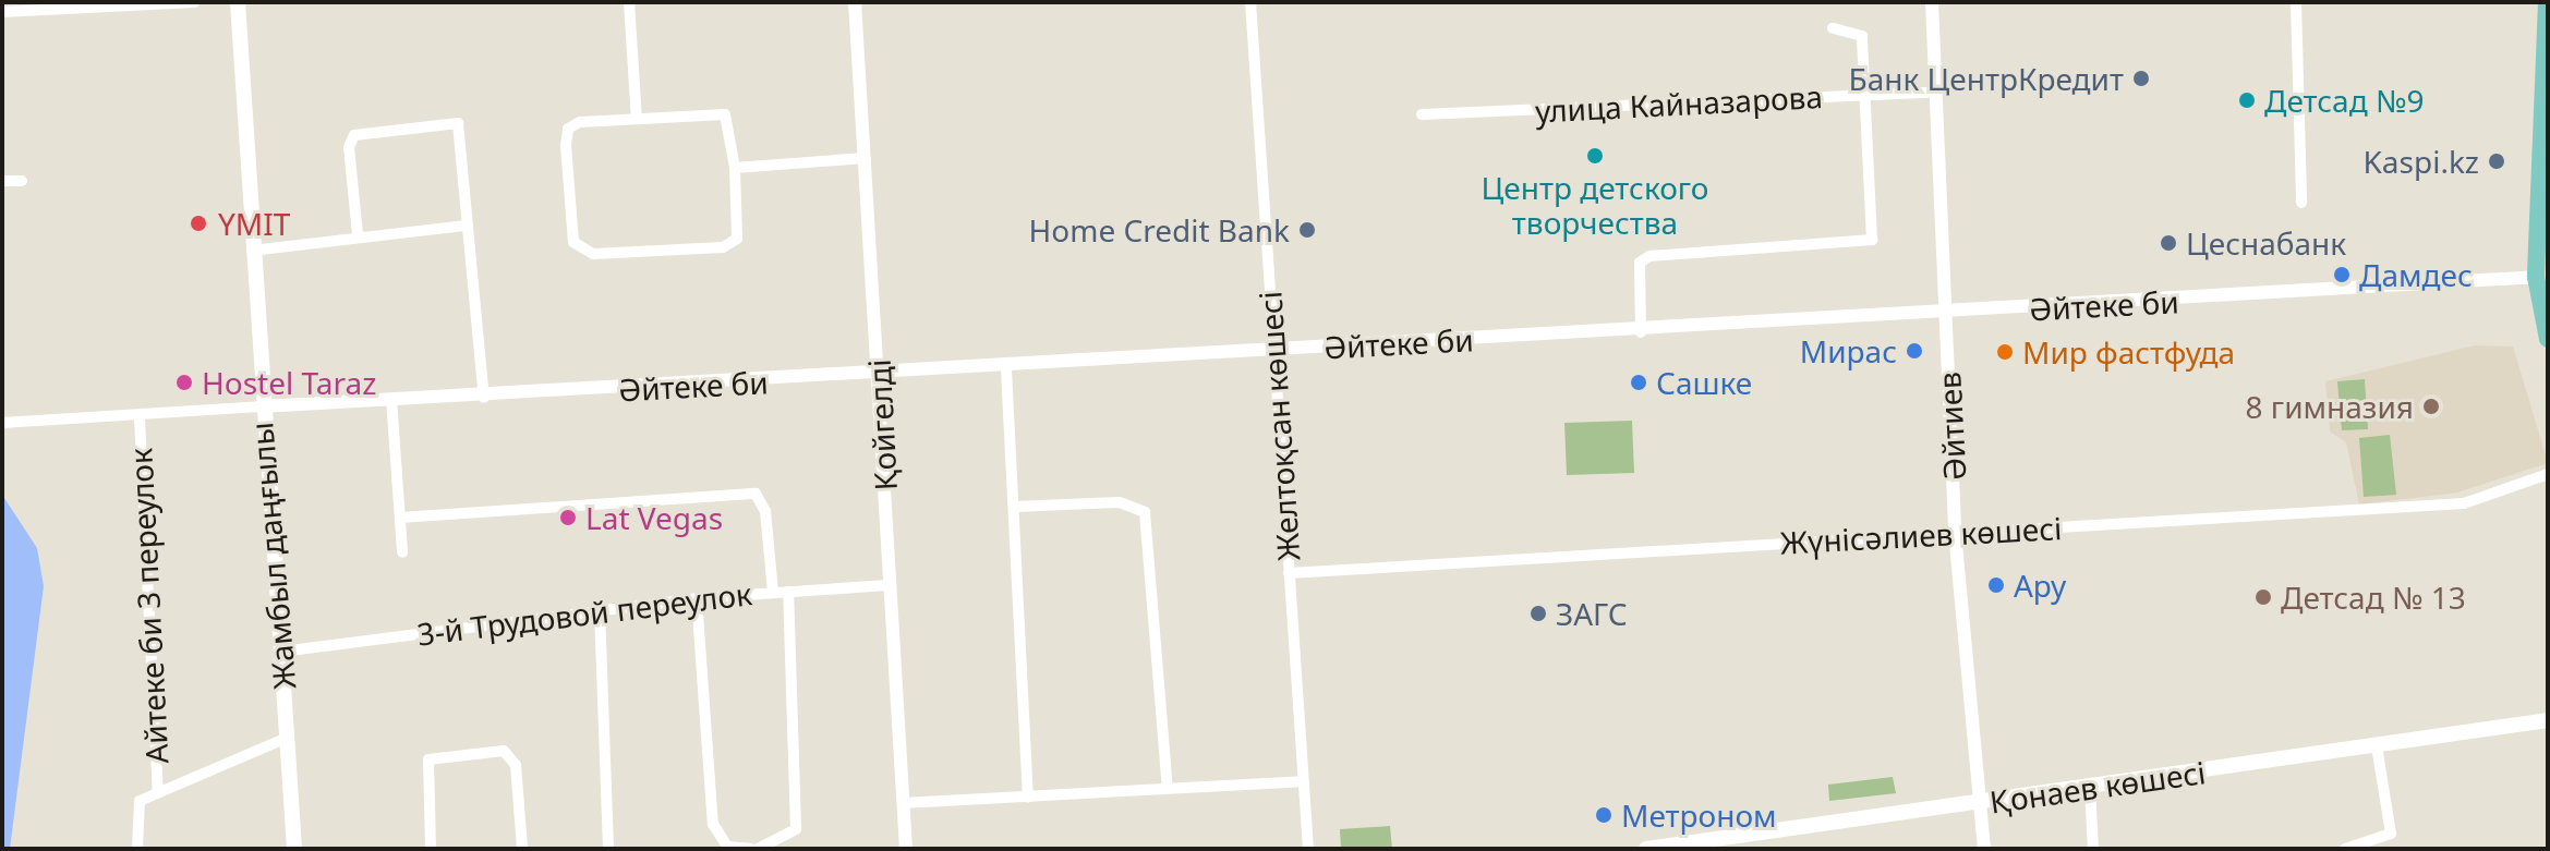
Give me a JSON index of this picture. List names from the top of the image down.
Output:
{
  "streets": {
    "main road": ["Жамбыл даңғылы", "Қонаев көшесі"],
    "street": [
      "улица Кайназарова",
      "Әйтеке би",
      "Қойгелді",
      "Желтоқсан көшесі",
      "Әйтиев",
      "Жүнісәлиев көшесі",
      "Айтеке би 3 переулок",
      "3-й Трудовой переулок"
    ]
  },
  "crossings": [
    ["улица Кайназарова", "Әйтиев"],
    ["Әйтеке би", "Қойгелді"],
    ["Әйтеке би", "Желтоқсан көшесі"],
    ["Әйтеке би", "Әйтиев"],
    ["Әйтеке би", "Жамбыл даңғылы"],
    ["Қойгелді", "3-й Трудовой переулок"],
    ["Желтоқсан көшесі", "Жүнісәлиев көшесі"],
    ["Әйтиев", "Жүнісәлиев көшесі"],
    ["Әйтиев", "Қонаев көшесі"],
    ["Жамбыл даңғылы", "3-й Трудовой переулок"]
  ],
  "places": [
    "Банк ЦентрКредит",
    "Детсад №9",
    "Центр детского творчества",
    "Kaspi.kz",
    "YMIT",
    "Home Credit Bank",
    "Цеснабанк",
    "Дамдес",
    "Мирас",
    "Мир фастфуда",
    "Hostel Taraz",
    "Сашке",
    "8 гимназия",
    "Lat Vegas",
    "Ару",
    "Детсад № 13",
    "ЗАГС",
    "Метроном"
  ]
}
